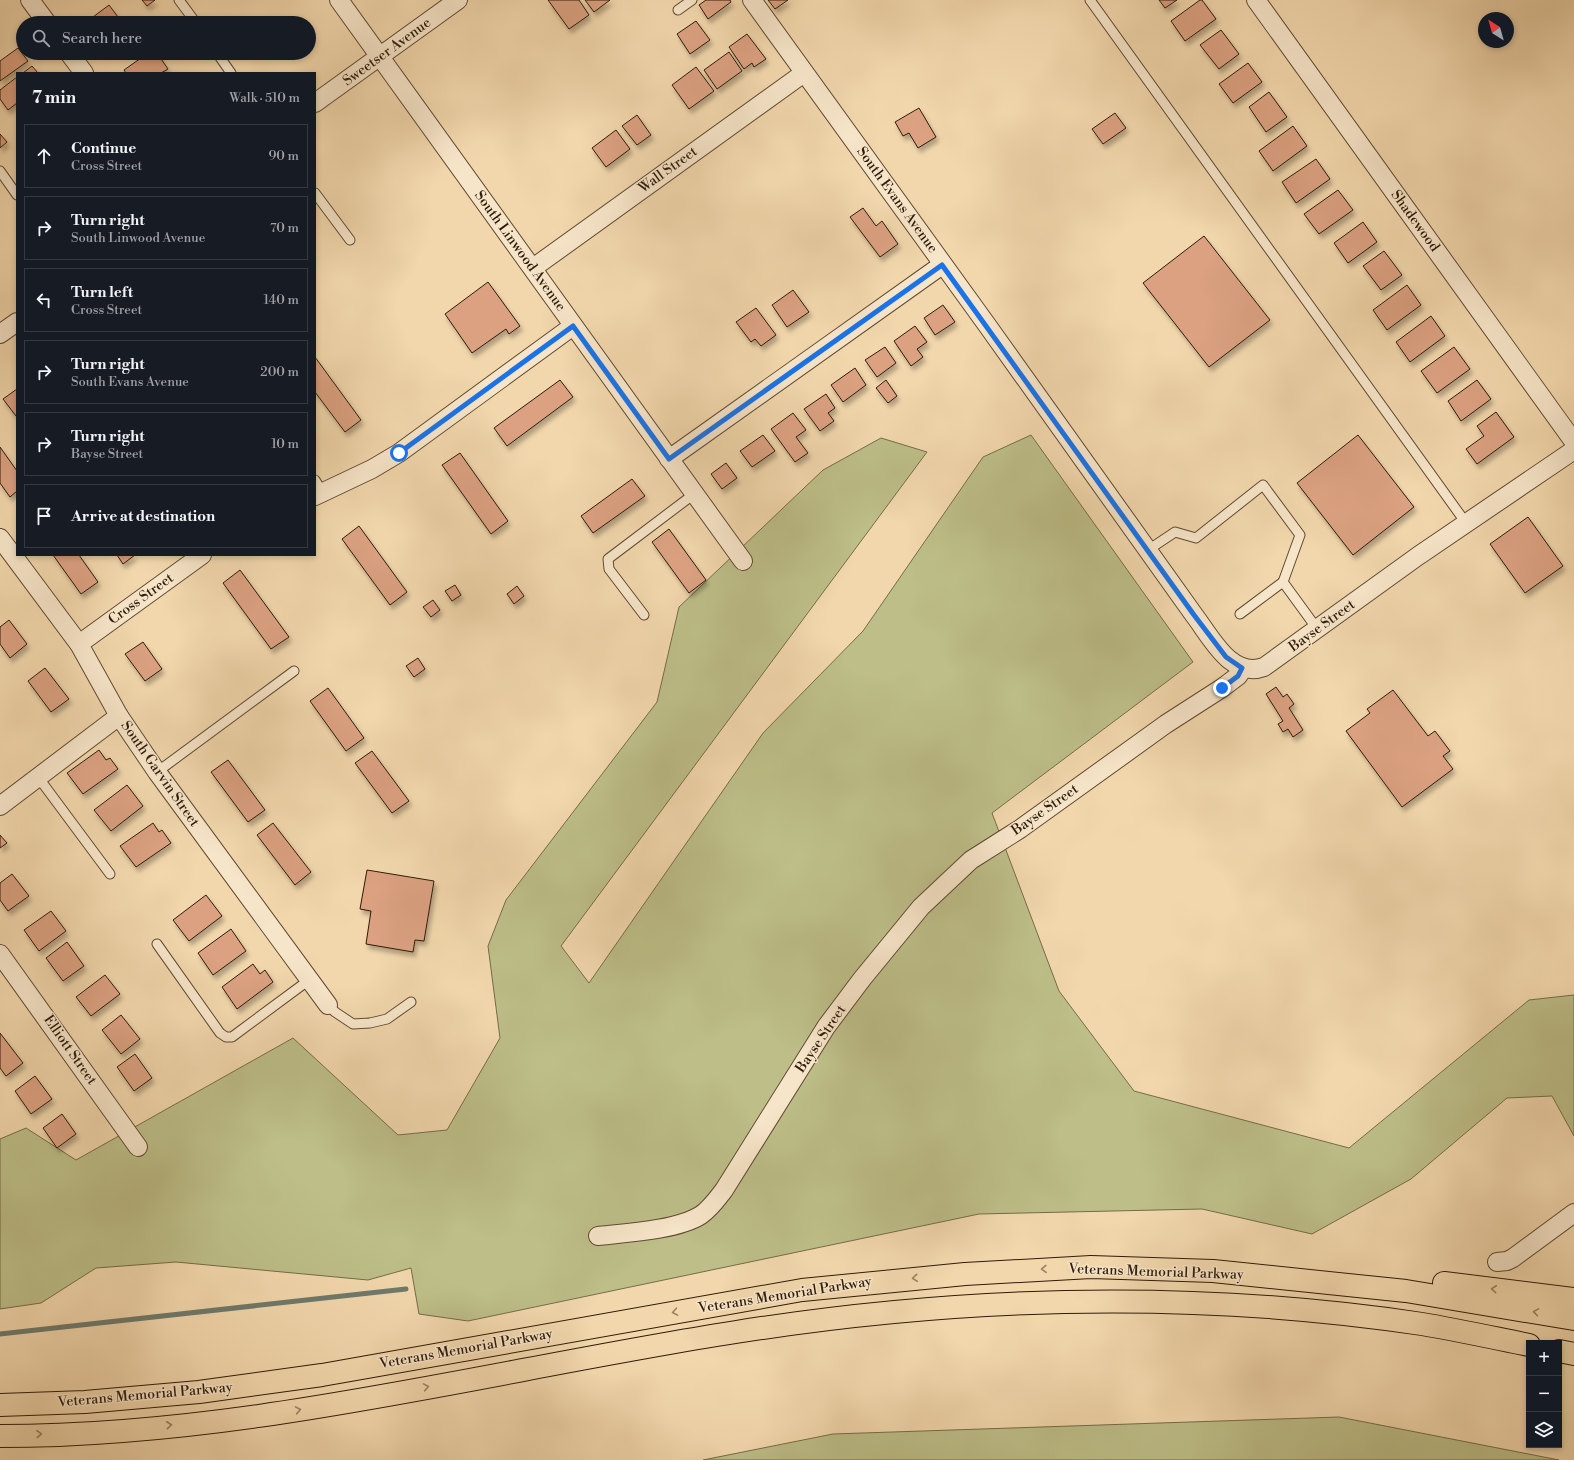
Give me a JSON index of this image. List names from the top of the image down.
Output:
{
  "streets": {
    "highway": ["Veterans Memorial Parkway"],
    "street": [
      "Sweetser Avenue",
      "Wall Street",
      "South Evans Avenue",
      "Shadewood",
      "South Linwood Avenue",
      "Cross Street",
      "Bayse Street",
      "South Garvin Street",
      "Elliott Street"
    ]
  },
  "crossings": [
    ["Sweetser Avenue", "South Linwood Avenue"],
    ["Wall Street", "South Evans Avenue"],
    ["Wall Street", "South Linwood Avenue"],
    ["South Evans Avenue", "Bayse Street"],
    ["Cross Street", "South Garvin Street"]
  ],
  "north": "top left",
  "page": {
    "search": "Search here",
    "heading": ["7 min", "Walk · 510 m"],
    "list": [
      ["Continue", "Cross Street", "90 m"],
      ["Turn right", "South Linwood Avenue", "70 m"],
      ["Turn left", "Cross Street", "140 m"],
      ["Turn right", "South Evans Avenue", "200 m"],
      ["Turn right", "Bayse Street", "10 m"],
      "Arrive at destination"
    ],
    "map_buttons": ["+", "−"]
  }
}
